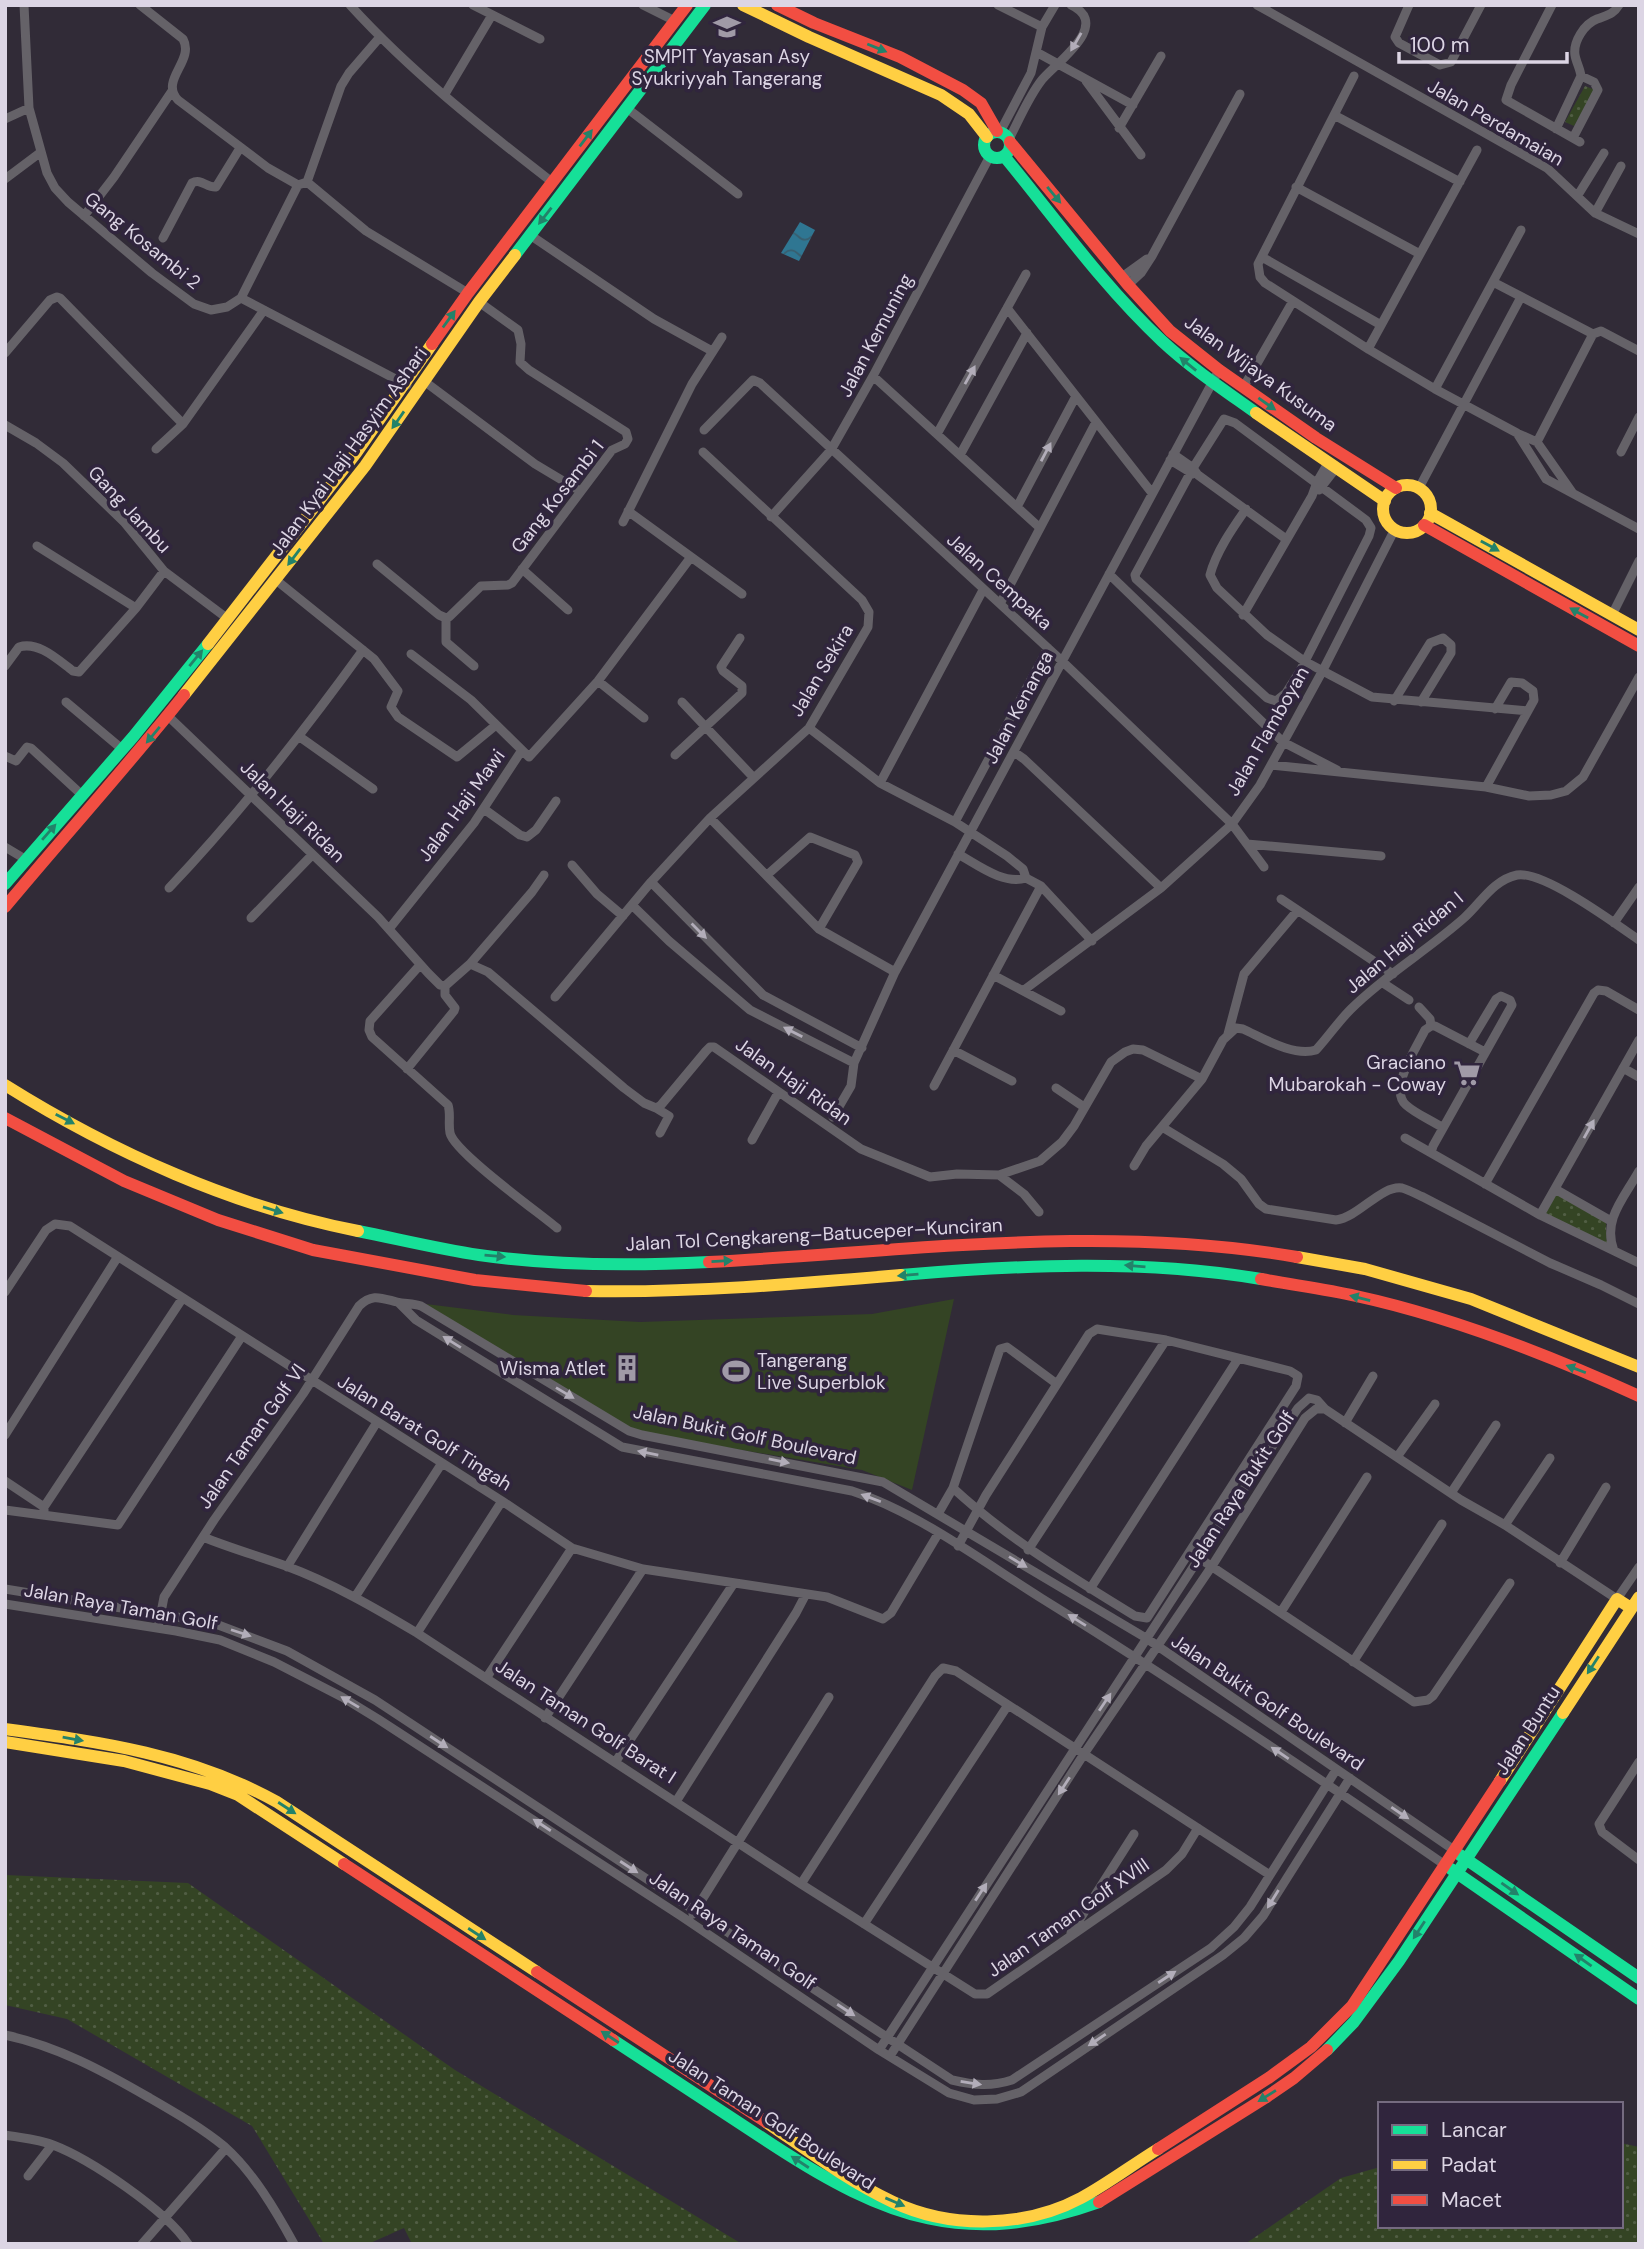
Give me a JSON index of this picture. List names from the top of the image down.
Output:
{
  "streets": {
    "main road": [
      "Jalan Wijaya Kusuma",
      "Jalan Kyai Haji Hasyim Ashari",
      "Jalan Tol Cengkareng–Batuceper–Kunciran",
      "Jalan Buntu",
      "Jalan Taman Golf Boulevard"
    ],
    "street": [
      "Jalan Perdamaian",
      "Gang Kosambi 2",
      "Jalan Kemuning",
      "Gang Kosambi 1",
      "Gang Jambu",
      "Jalan Cempaka",
      "Jalan Sekira",
      "Jalan Kenanga",
      "Jalan Flamboyan",
      "Jalan Haji Mawi",
      "Jalan Haji Ridan",
      "Jalan Haji Ridan I",
      "Jalan Barat Golf Tingah",
      "Jalan Bukit Golf Boulevard",
      "Jalan Taman Golf VI",
      "Jalan Raya Bukit Golf",
      "Jalan Raya Taman Golf",
      "Jalan Taman Golf Barat I",
      "Jalan Taman Golf XVIII"
    ]
  },
  "crossings": [
    ["Jalan Kemuning", "Jalan Cempaka"],
    ["Jalan Kemuning", "Jalan Sekira"],
    ["Jalan Wijaya Kusuma", "Jalan Kenanga"],
    ["Jalan Wijaya Kusuma", "Jalan Flamboyan"],
    ["Jalan Kyai Haji Hasyim Ashari", "Gang Kosambi 1"],
    ["Jalan Kyai Haji Hasyim Ashari", "Gang Jambu"],
    ["Jalan Kyai Haji Hasyim Ashari", "Jalan Haji Ridan"],
    ["Jalan Cempaka", "Jalan Kenanga"],
    ["Jalan Cempaka", "Jalan Flamboyan"],
    ["Jalan Haji Mawi", "Jalan Haji Ridan"],
    ["Jalan Barat Golf Tingah", "Jalan Bukit Golf Boulevard"],
    ["Jalan Barat Golf Tingah", "Jalan Taman Golf VI"],
    ["Jalan Bukit Golf Boulevard", "Jalan Taman Golf VI"],
    ["Jalan Bukit Golf Boulevard", "Jalan Raya Bukit Golf"],
    ["Jalan Bukit Golf Boulevard", "Jalan Raya Taman Golf"],
    ["Jalan Bukit Golf Boulevard", "Jalan Buntu"],
    ["Jalan Bukit Golf Boulevard", "Jalan Taman Golf Boulevard"],
    ["Jalan Taman Golf VI", "Jalan Raya Taman Golf"],
    ["Jalan Taman Golf VI", "Jalan Taman Golf Barat I"],
    ["Jalan Raya Bukit Golf", "Jalan Raya Taman Golf"],
    ["Jalan Raya Bukit Golf", "Jalan Taman Golf Barat I"],
    ["Jalan Raya Bukit Golf", "Jalan Taman Golf XVIII"],
    ["Jalan Taman Golf Barat I", "Jalan Taman Golf XVIII"],
    ["Jalan Buntu", "Jalan Taman Golf Boulevard"]
  ],
  "one_way": ["Jalan Buntu"],
  "places": {
    "school or university": ["SMPIT Yayasan Asy Syukriyyah Tangerang"],
    "supermarket": ["Graciano Mubarokah - Coway"],
    "building": ["Wisma Atlet"],
    "sports": ["Tangerang Live Superblok"]
  },
  "legend": ["Lancar", "Padat", "Macet"],
  "scale_bar": "100 m"
}
